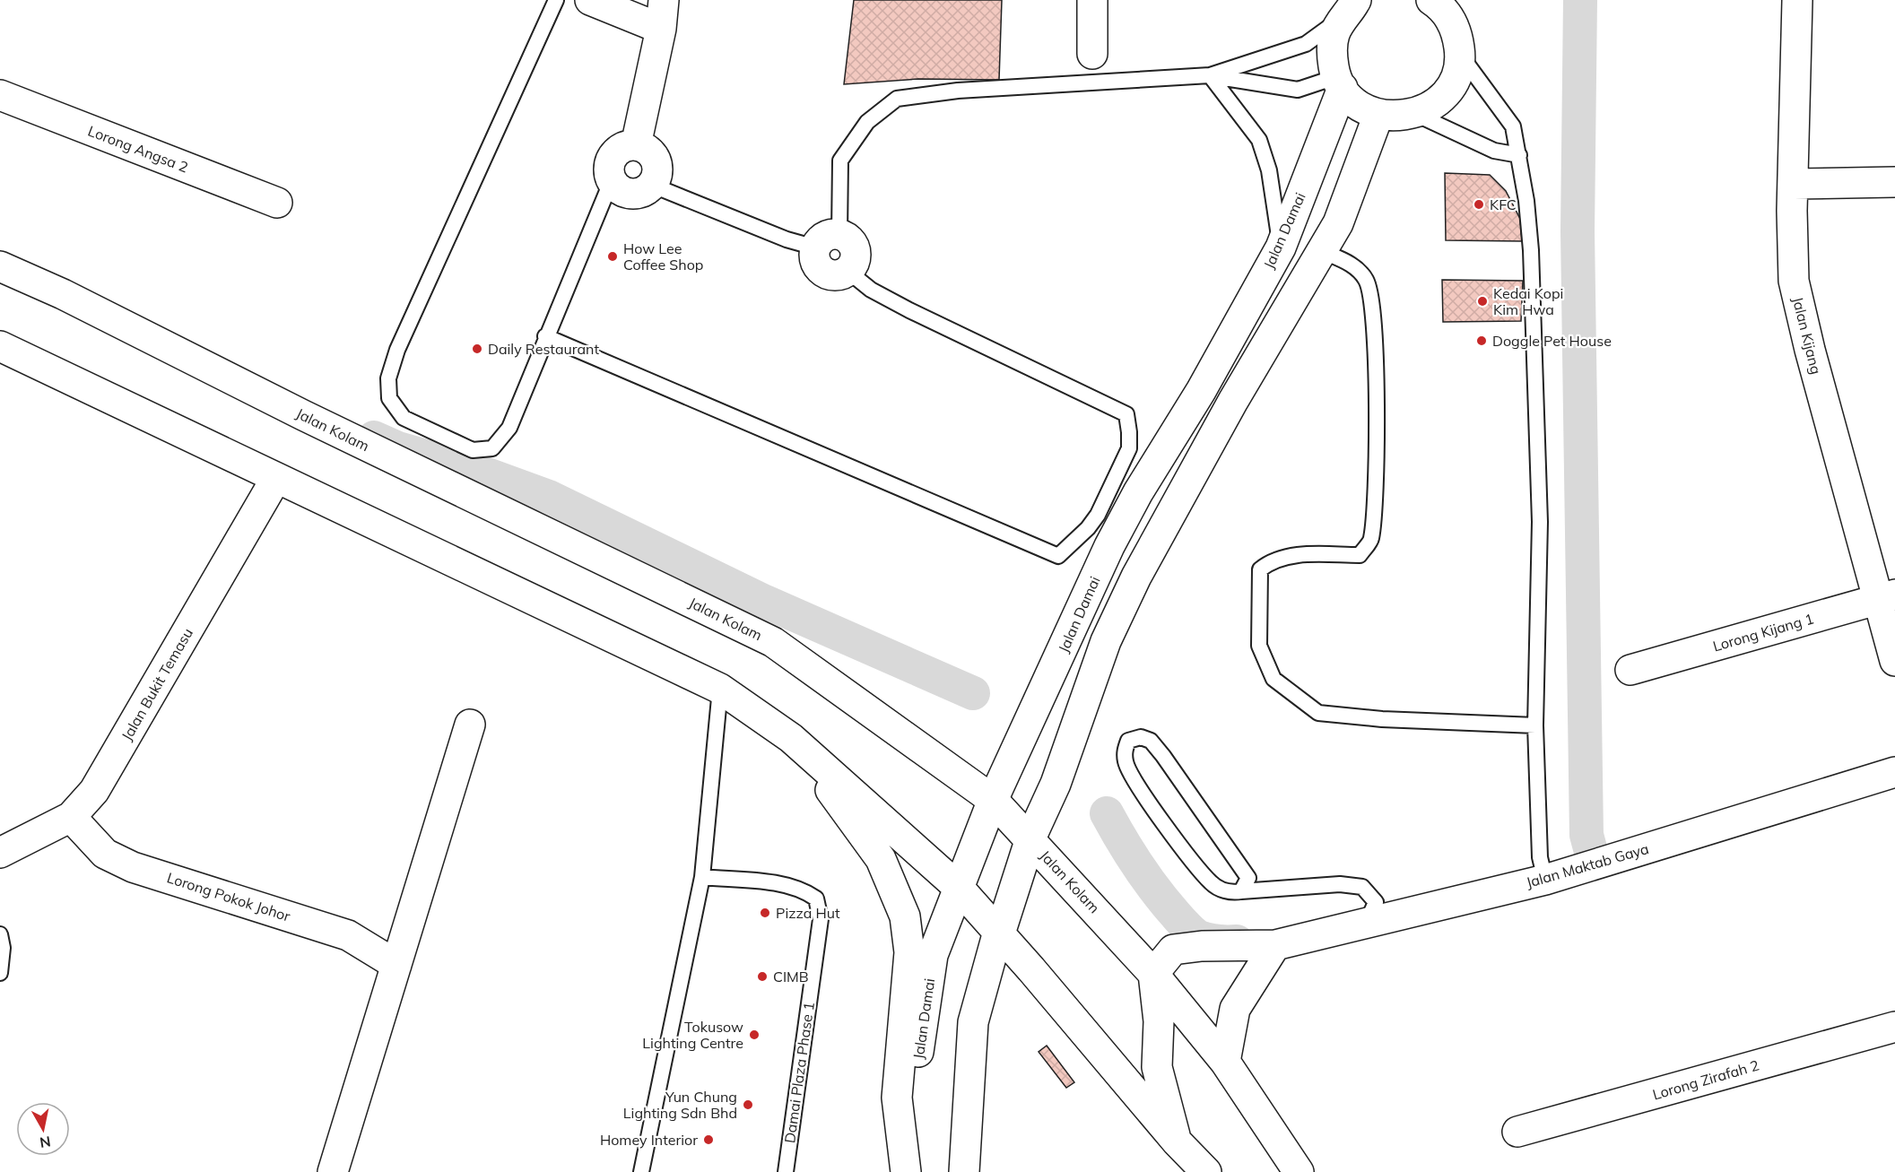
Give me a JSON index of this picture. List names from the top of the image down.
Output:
{
  "streets": {
    "street": [
      "Lorong Angsa 2",
      "Jalan Damai",
      "Jalan Kijang",
      "Jalan Kolam",
      "Lorong Kijang 1",
      "Jalan Bukit Temasu",
      "Jalan Maktab Gaya",
      "Lorong Pokok Johor",
      "Lorong Zirafah 2"
    ],
    "lane": ["Damai Plaza Phase 1"]
  },
  "crossings": [
    ["Jalan Damai", "Jalan Kolam"],
    ["Jalan Kijang", "Lorong Kijang 1"],
    ["Jalan Kolam", "Jalan Maktab Gaya"],
    ["Jalan Bukit Temasu", "Lorong Pokok Johor"]
  ],
  "places": [
    "KFC",
    "How Lee Coffee Shop",
    "Kedai Kopi Kim Hwa",
    "Doggle Pet House",
    "Daily Restaurant",
    "Pizza Hut",
    "CIMB",
    "Tokusow Lighting Centre",
    "Yun Chung Lighting Sdn Bhd",
    "Homey Interior"
  ],
  "north": "bottom"
}
